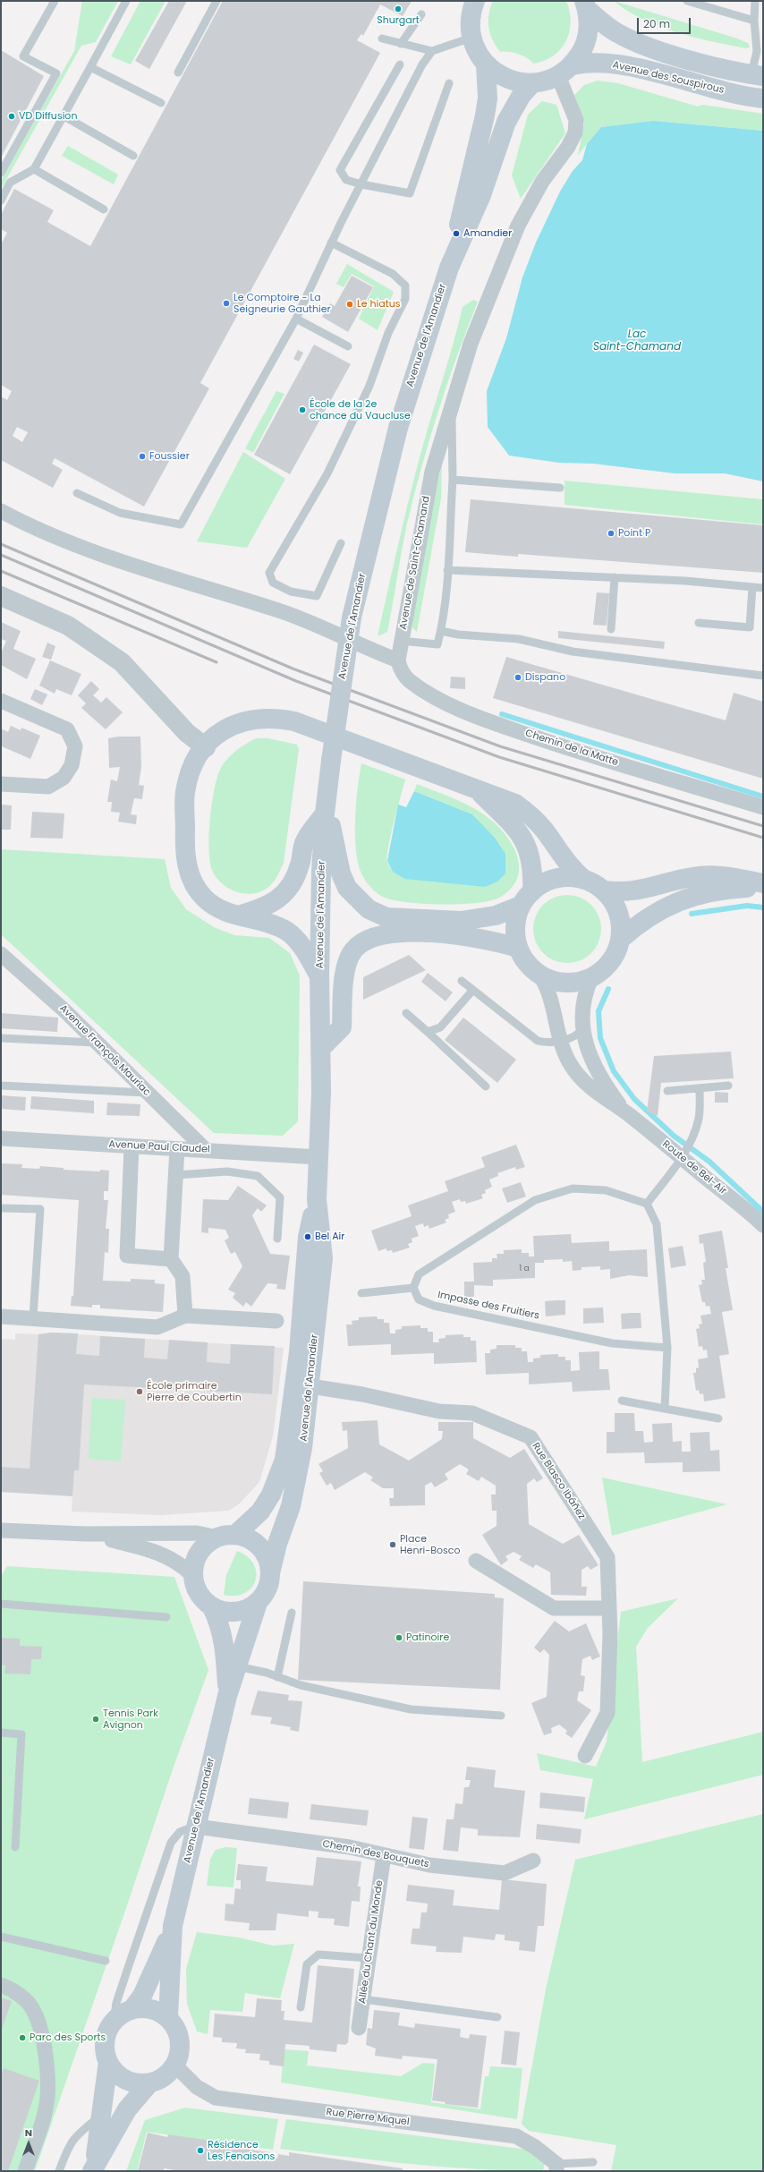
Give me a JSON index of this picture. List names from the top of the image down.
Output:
{
  "streets": {
    "main road": ["Avenue des Souspirous", "Avenue de l'Amandier"],
    "street": [
      "Avenue de Saint-Chamand",
      "Chemin de la Matte",
      "Avenue François Mauriac",
      "Avenue Paul Claudel",
      "Route de Bel-Air",
      "Rue Blasco Ibáñez",
      "Chemin des Bouquets",
      "Allée du Chant du Monde",
      "Rue Pierre Miquel"
    ],
    "lane": ["Impasse des Fruitiers"]
  },
  "crossings": [
    ["Avenue des Souspirous", "Avenue de l'Amandier"],
    ["Avenue des Souspirous", "Avenue de Saint-Chamand"],
    ["Avenue de l'Amandier", "Avenue Paul Claudel"],
    ["Avenue de l'Amandier", "Rue Blasco Ibáñez"],
    ["Avenue de l'Amandier", "Chemin des Bouquets"],
    ["Avenue de l'Amandier", "Rue Pierre Miquel"],
    ["Avenue de Saint-Chamand", "Chemin de la Matte"],
    ["Avenue François Mauriac", "Avenue Paul Claudel"],
    ["Chemin des Bouquets", "Allée du Chant du Monde"]
  ],
  "water": ["Lac Saint-Chamand"],
  "places": [
    "Shurgart",
    "VD Diffusion",
    "Amandier",
    "Le Comptoire - La Seigneurie Gauthier",
    "Le hiatus",
    "École de la 2e chance du Vaucluse",
    "Foussier",
    "Point P",
    "Dispano",
    "Bel Air",
    "École primaire Pierre de Coubertin",
    "Place Henri-Bosco",
    "Patinoire",
    "Tennis Park Avignon",
    "Parc des Sports",
    "Résidence Les Fenaisons"
  ],
  "house_numbers": ["1 a"],
  "scale_bar": "20 m",
  "north": "top"
}
